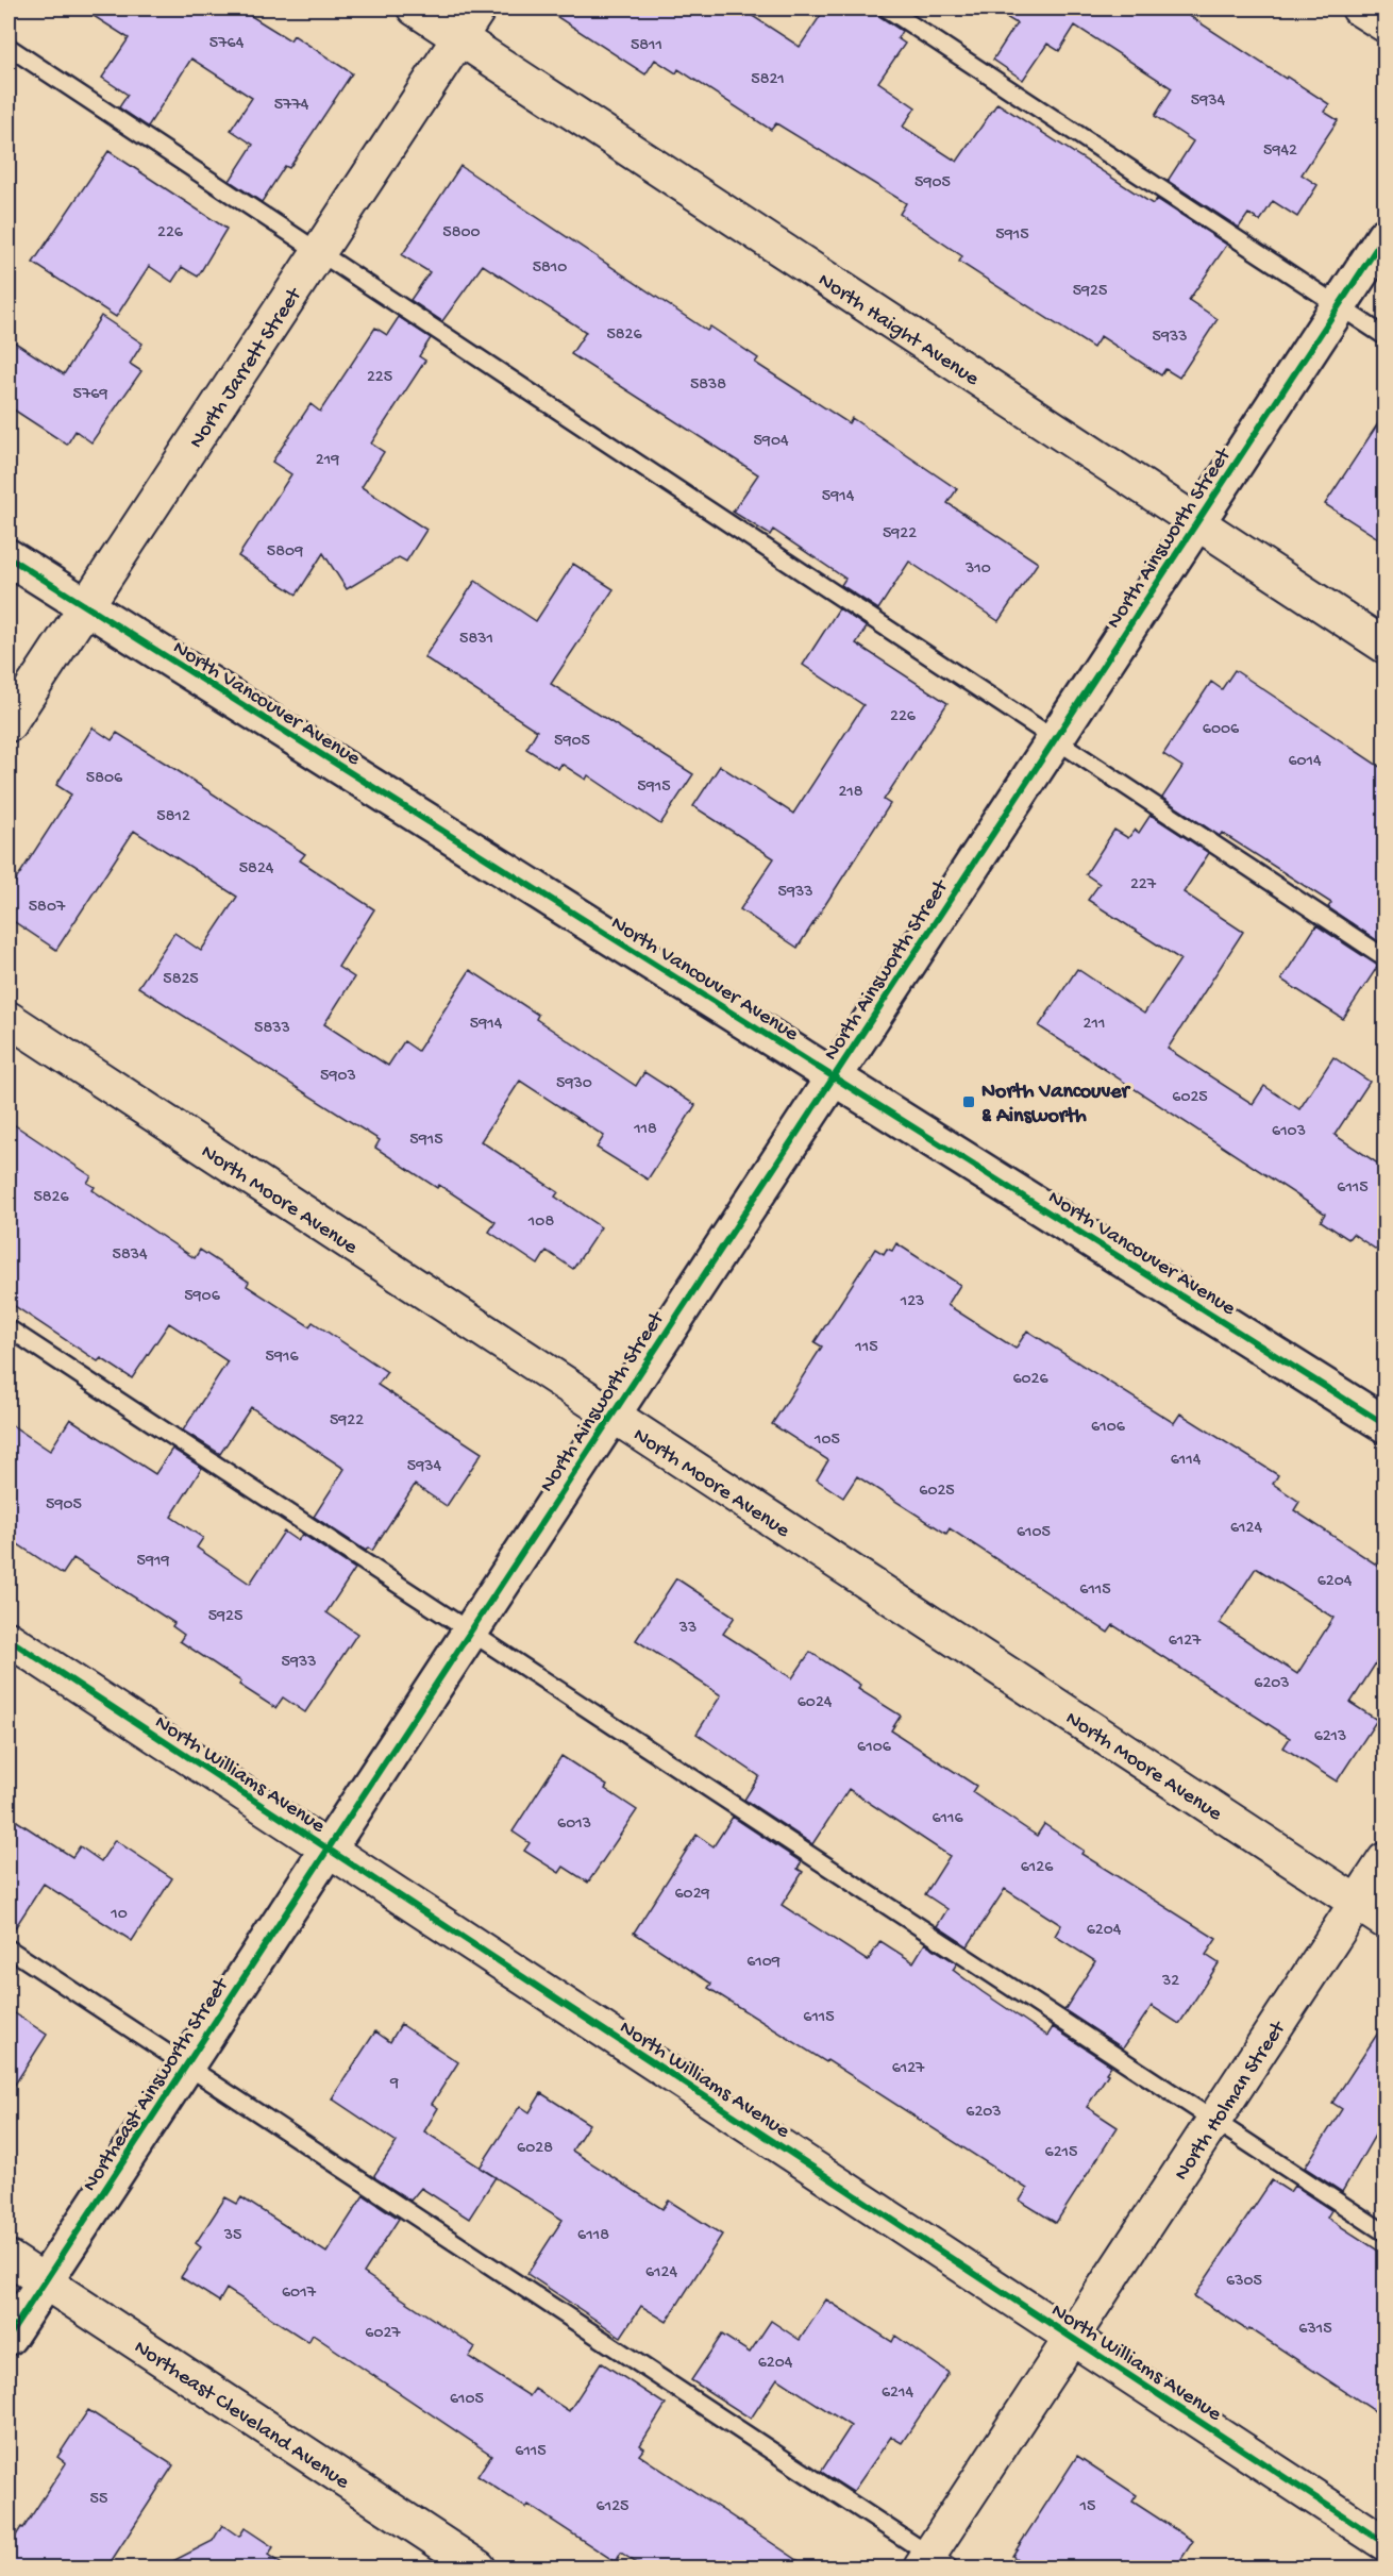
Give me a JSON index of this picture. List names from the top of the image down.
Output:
{
  "streets": {
    "street": [
      "North Haight Avenue",
      "North Jarrett Street",
      "North Ainsworth Street",
      "North Vancouver Avenue",
      "North Moore Avenue",
      "North Williams Avenue",
      "Northeast Ainsworth Street",
      "North Holman Street",
      "Northeast Cleveland Avenue"
    ]
  },
  "crossings": [
    ["North Haight Avenue", "North Jarrett Street"],
    ["North Haight Avenue", "North Ainsworth Street"],
    ["North Jarrett Street", "North Vancouver Avenue"],
    ["North Ainsworth Street", "North Vancouver Avenue"],
    ["North Ainsworth Street", "North Moore Avenue"],
    ["North Ainsworth Street", "North Williams Avenue"],
    ["North Ainsworth Street", "Northeast Ainsworth Street"],
    ["North Moore Avenue", "North Holman Street"],
    ["North Williams Avenue", "Northeast Ainsworth Street"],
    ["North Williams Avenue", "North Holman Street"],
    ["Northeast Ainsworth Street", "Northeast Cleveland Avenue"]
  ],
  "places": {
    "transit": ["North Vancouver & Ainsworth"]
  },
  "house_numbers": [
    "5764",
    "5811",
    "5821",
    "5934",
    "5774",
    "5942",
    "5905",
    "226",
    "5800",
    "5915",
    "5810",
    "5925",
    "5826",
    "5933",
    "225",
    "5838",
    "5769",
    "5904",
    "219",
    "5914",
    "5922",
    "5809",
    "310",
    "5831",
    "226",
    "6006",
    "5905",
    "6014",
    "5806",
    "5915",
    "218",
    "5812",
    "5824",
    "227",
    "5933",
    "5807",
    "5825",
    "5914",
    "211",
    "5833",
    "5903",
    "5930",
    "6025",
    "118",
    "6103",
    "5915",
    "6115",
    "5826",
    "108",
    "5834",
    "5906",
    "123",
    "115",
    "5916",
    "6026",
    "5922",
    "6106",
    "105",
    "6114",
    "5934",
    "6025",
    "5905",
    "6124",
    "6105",
    "5919",
    "6204",
    "6115",
    "5925",
    "33",
    "6127",
    "5933",
    "6203",
    "6024",
    "6213",
    "6106",
    "6116",
    "6013",
    "6126",
    "6029",
    "10",
    "6204",
    "6109",
    "32",
    "6115",
    "6127",
    "9",
    "6203",
    "6028",
    "6215",
    "35",
    "6118",
    "6124",
    "6305",
    "6017",
    "6315",
    "6027",
    "6204",
    "6214",
    "6105",
    "6115",
    "55",
    "6125",
    "15"
  ]
}
